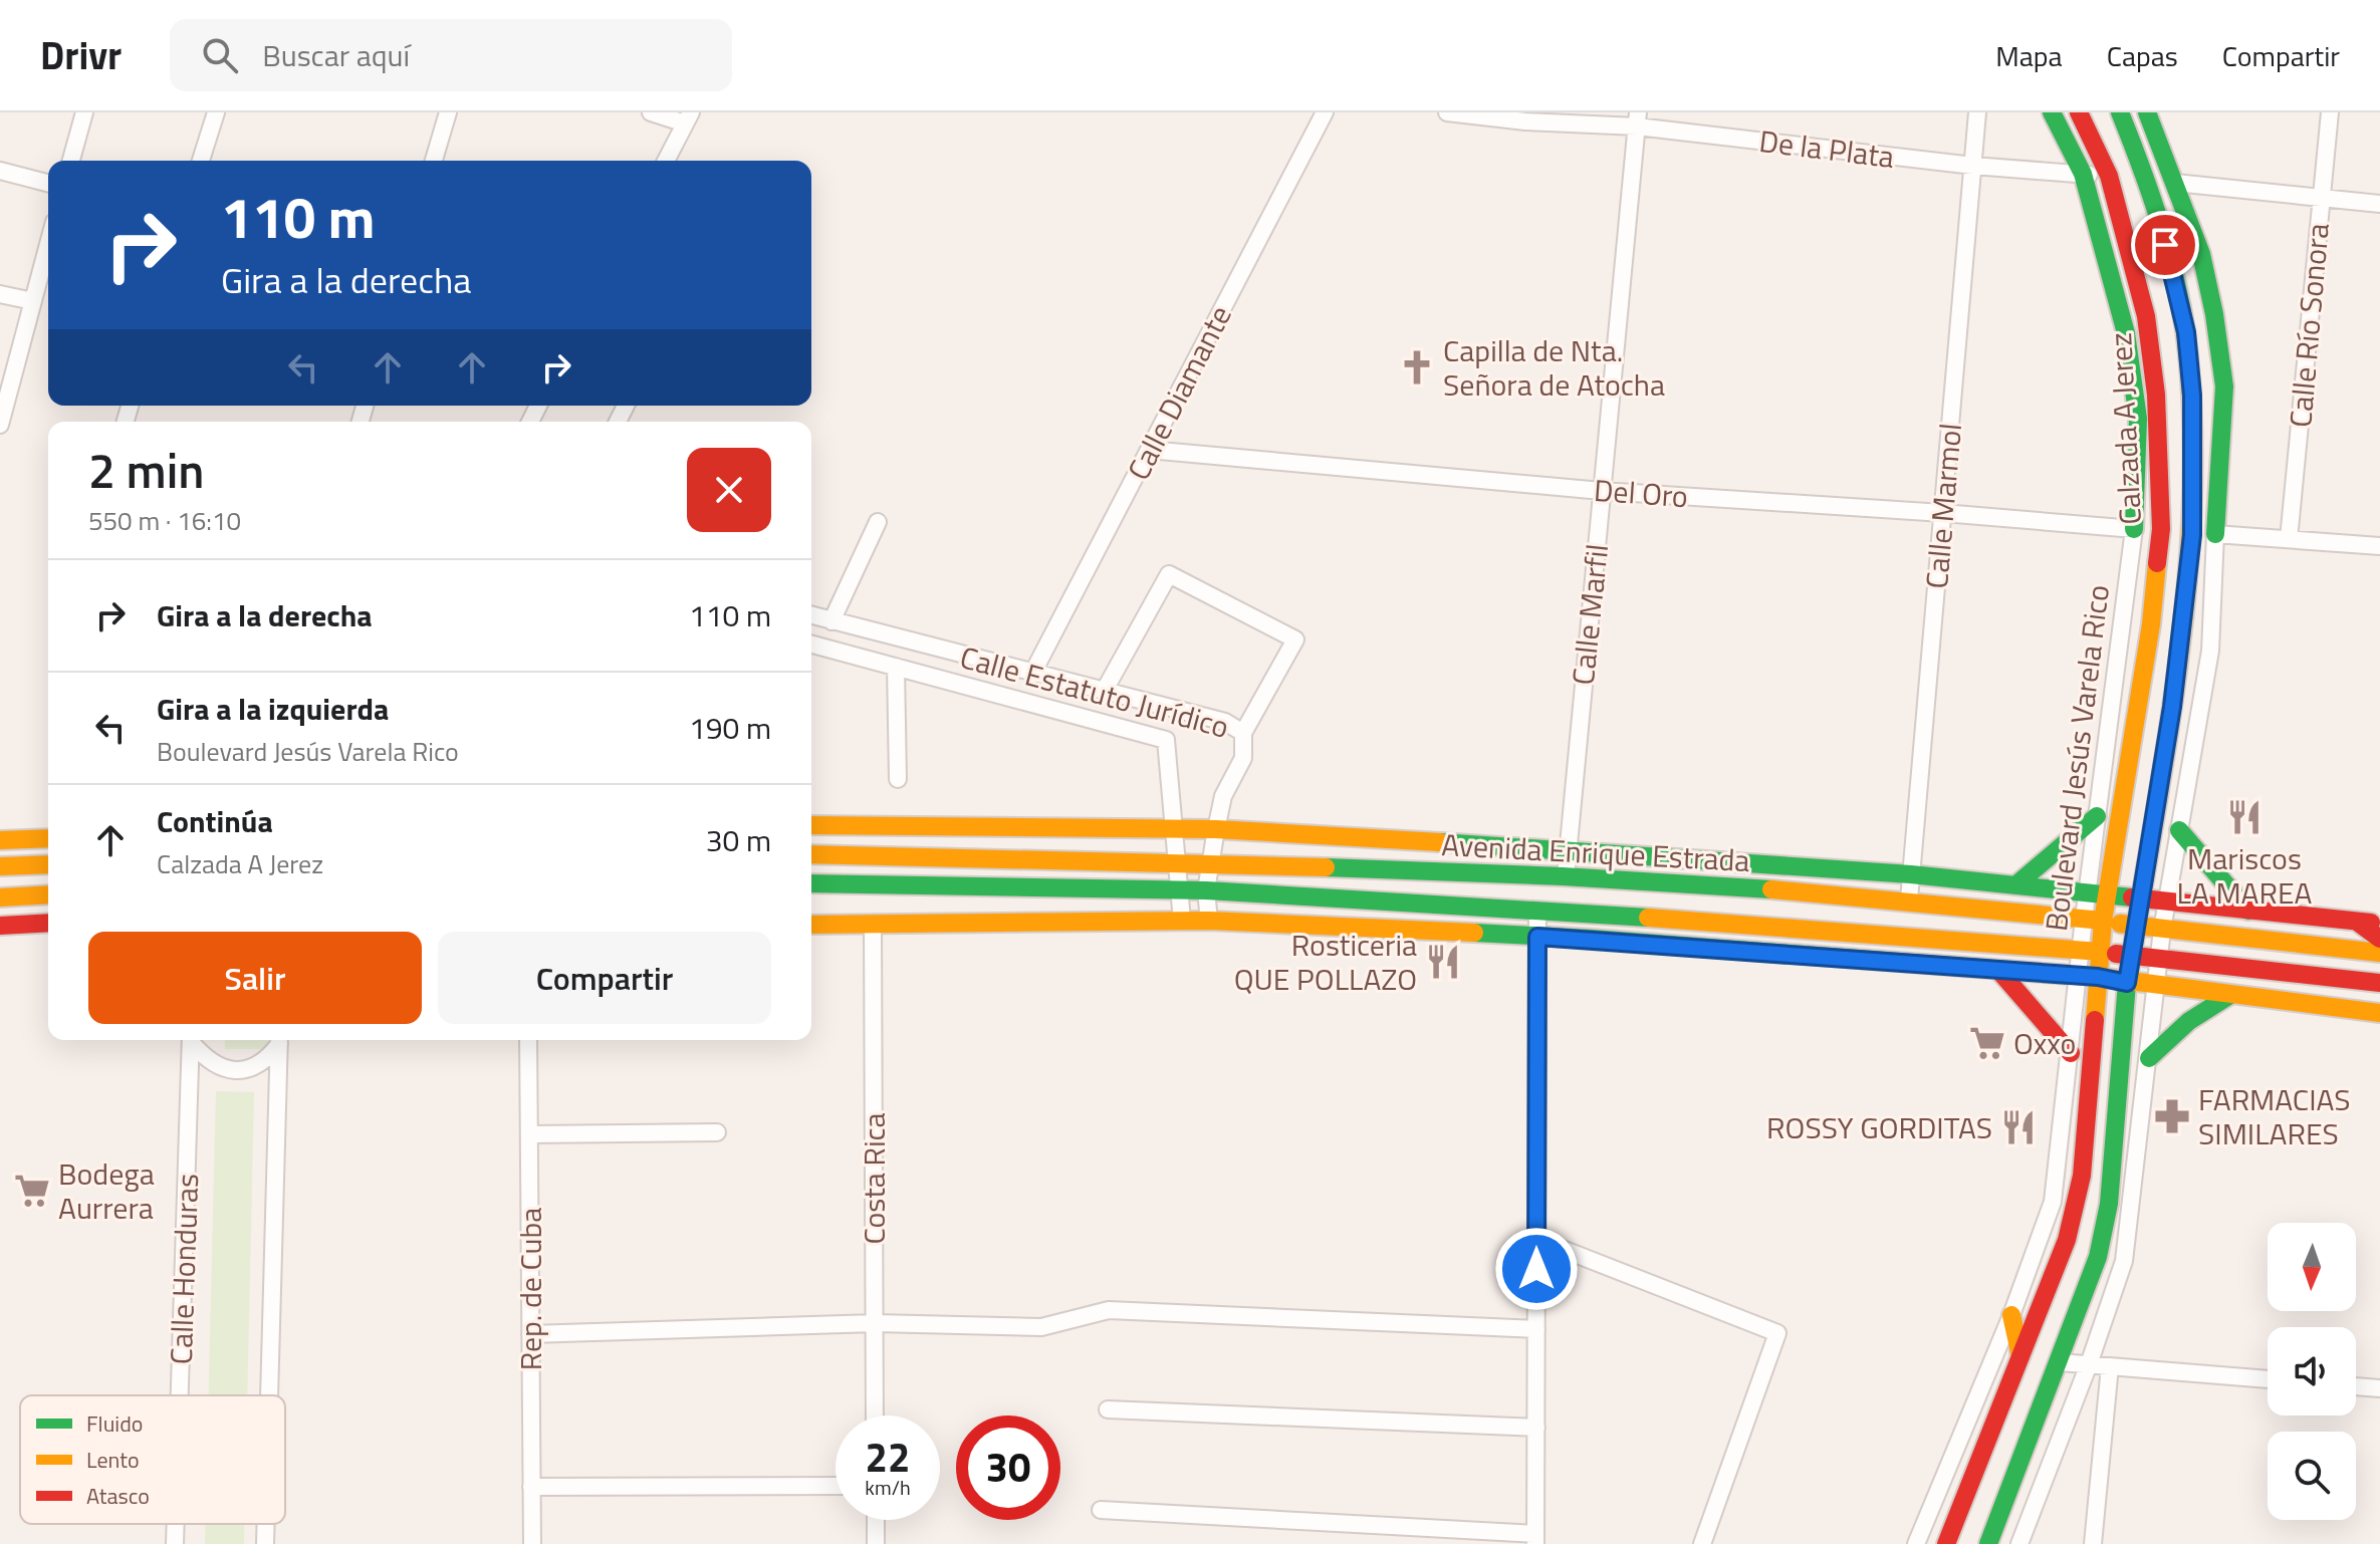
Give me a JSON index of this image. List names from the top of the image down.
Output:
{
  "streets": {
    "main road": ["Calzada A Jerez", "Boulevard Jesús Varela Rico", "Avenida Enrique Estrada"],
    "street": [
      "De la Plata",
      "Calle Río Sonora",
      "Calle Diamante",
      "Del Oro",
      "Calle Marmol",
      "Calle Marfil",
      "Calle Estatuto Jurídico",
      "Costa Rica",
      "Calle Honduras",
      "Rep. de Cuba"
    ]
  },
  "crossings": [
    ["De la Plata", "Calzada A Jerez"],
    ["De la Plata", "Calle Marmol"],
    ["De la Plata", "Calle Marfil"],
    ["Calle Diamante", "Del Oro"],
    ["Calle Diamante", "Calle Estatuto Jurídico"],
    ["Calzada A Jerez", "Boulevard Jesús Varela Rico"],
    ["Del Oro", "Calle Marmol"],
    ["Del Oro", "Calle Marfil"],
    ["Del Oro", "Boulevard Jesús Varela Rico"],
    ["Calle Marmol", "Avenida Enrique Estrada"],
    ["Calle Marfil", "Avenida Enrique Estrada"],
    ["Calle Estatuto Jurídico", "Avenida Enrique Estrada"],
    ["Boulevard Jesús Varela Rico", "Avenida Enrique Estrada"]
  ],
  "places": {
    "church": ["Capilla de Nta. Señora de Atocha"],
    "restaurant": ["Mariscos LA MAREA", "Rosticeria QUE POLLAZO", "ROSSY GORDITAS"],
    "supermarket": ["Oxxo", "Bodega Aurrera"],
    "pharmacy": ["FARMACIAS SIMILARES"]
  },
  "legend": ["Fluido", "Lento", "Atasco"],
  "north": "bottom",
  "page": {
    "header": "Drivr",
    "search": "Buscar aquí",
    "nav": ["Mapa", "Capas", "Compartir"],
    "turn": ["110 m", "Gira a la derecha"],
    "heading": ["2 min", "550 m · 16:10"],
    "list": [
      {
        "name": "Gira a la derecha",
        "value": "110 m"
      },
      {
        "name": "Gira a la izquierda",
        "note": "Boulevard Jesús Varela Rico",
        "value": "190 m"
      },
      {
        "name": "Continúa",
        "note": "Calzada A Jerez",
        "value": "30 m"
      }
    ],
    "buttons": ["Salir", "Compartir"],
    "speed": "22 km/h",
    "limit": "30"
  }
}
